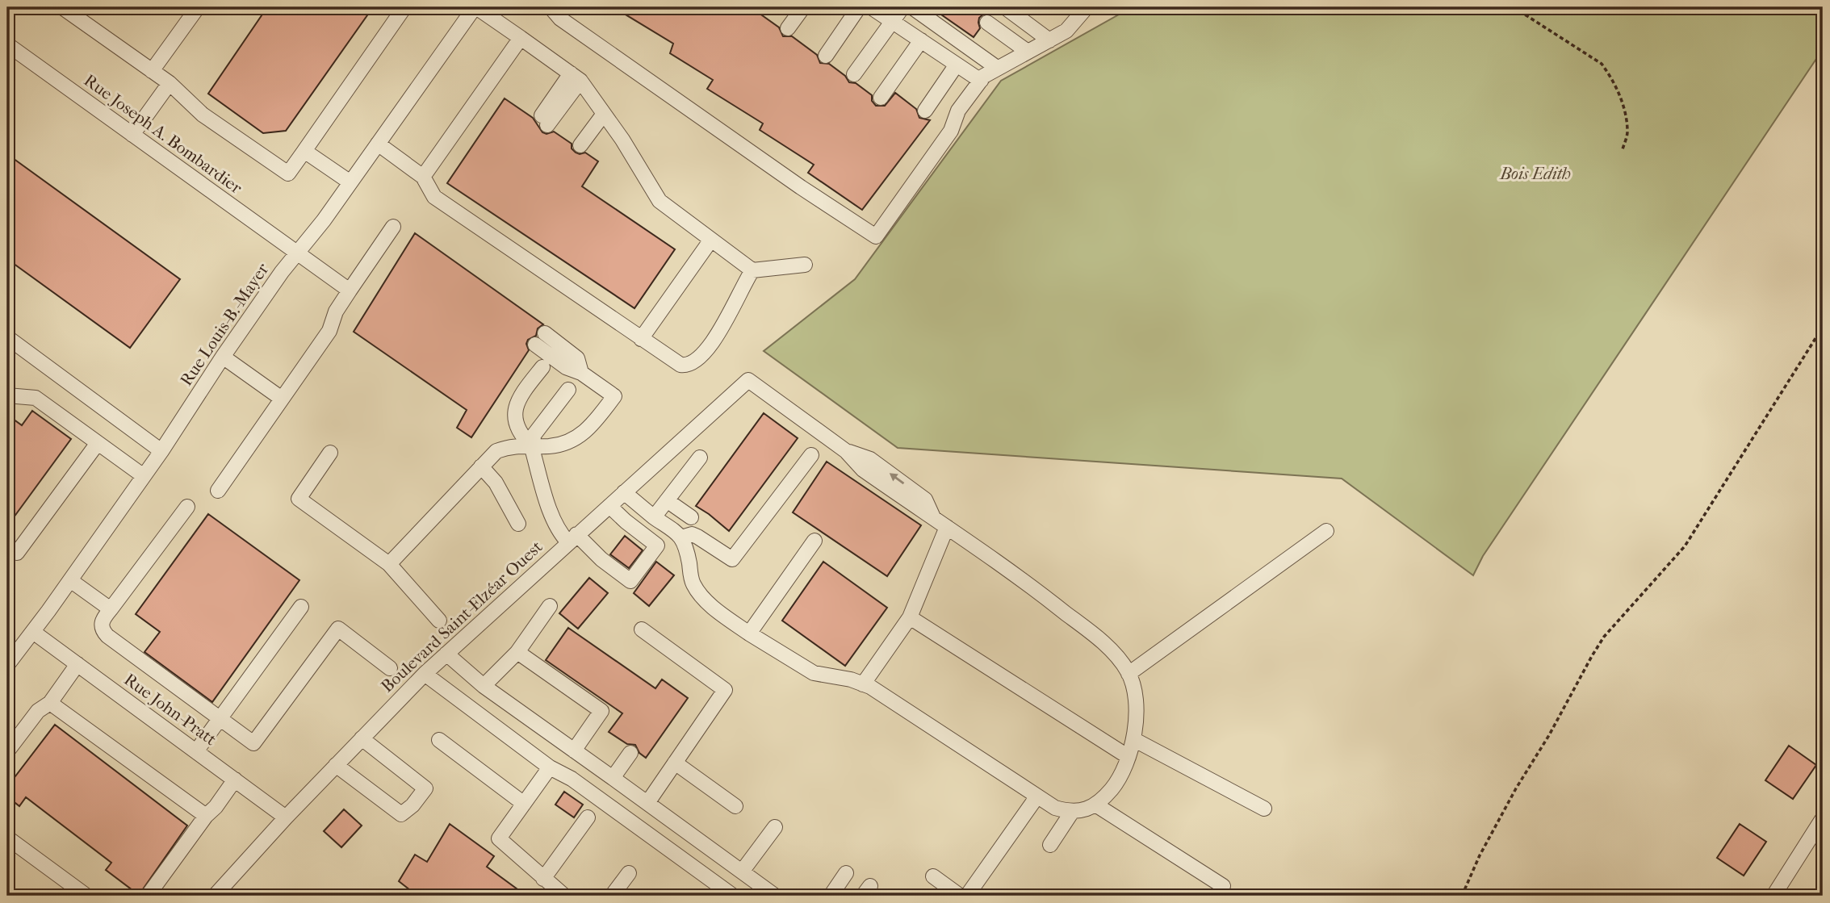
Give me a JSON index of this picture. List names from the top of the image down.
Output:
{
  "streets": {
    "street": [
      "Rue Joseph A. Bombardier",
      "Rue Louis-B.-Mayer",
      "Boulevard Saint-Elzéar Ouest",
      "Rue John-Pratt"
    ]
  },
  "crossings": [
    ["Rue Joseph A. Bombardier", "Rue Louis-B.-Mayer"],
    ["Rue Louis-B.-Mayer", "Rue John-Pratt"],
    ["Boulevard Saint-Elzéar Ouest", "Rue John-Pratt"]
  ],
  "parks": ["Bois Edith"]
}
